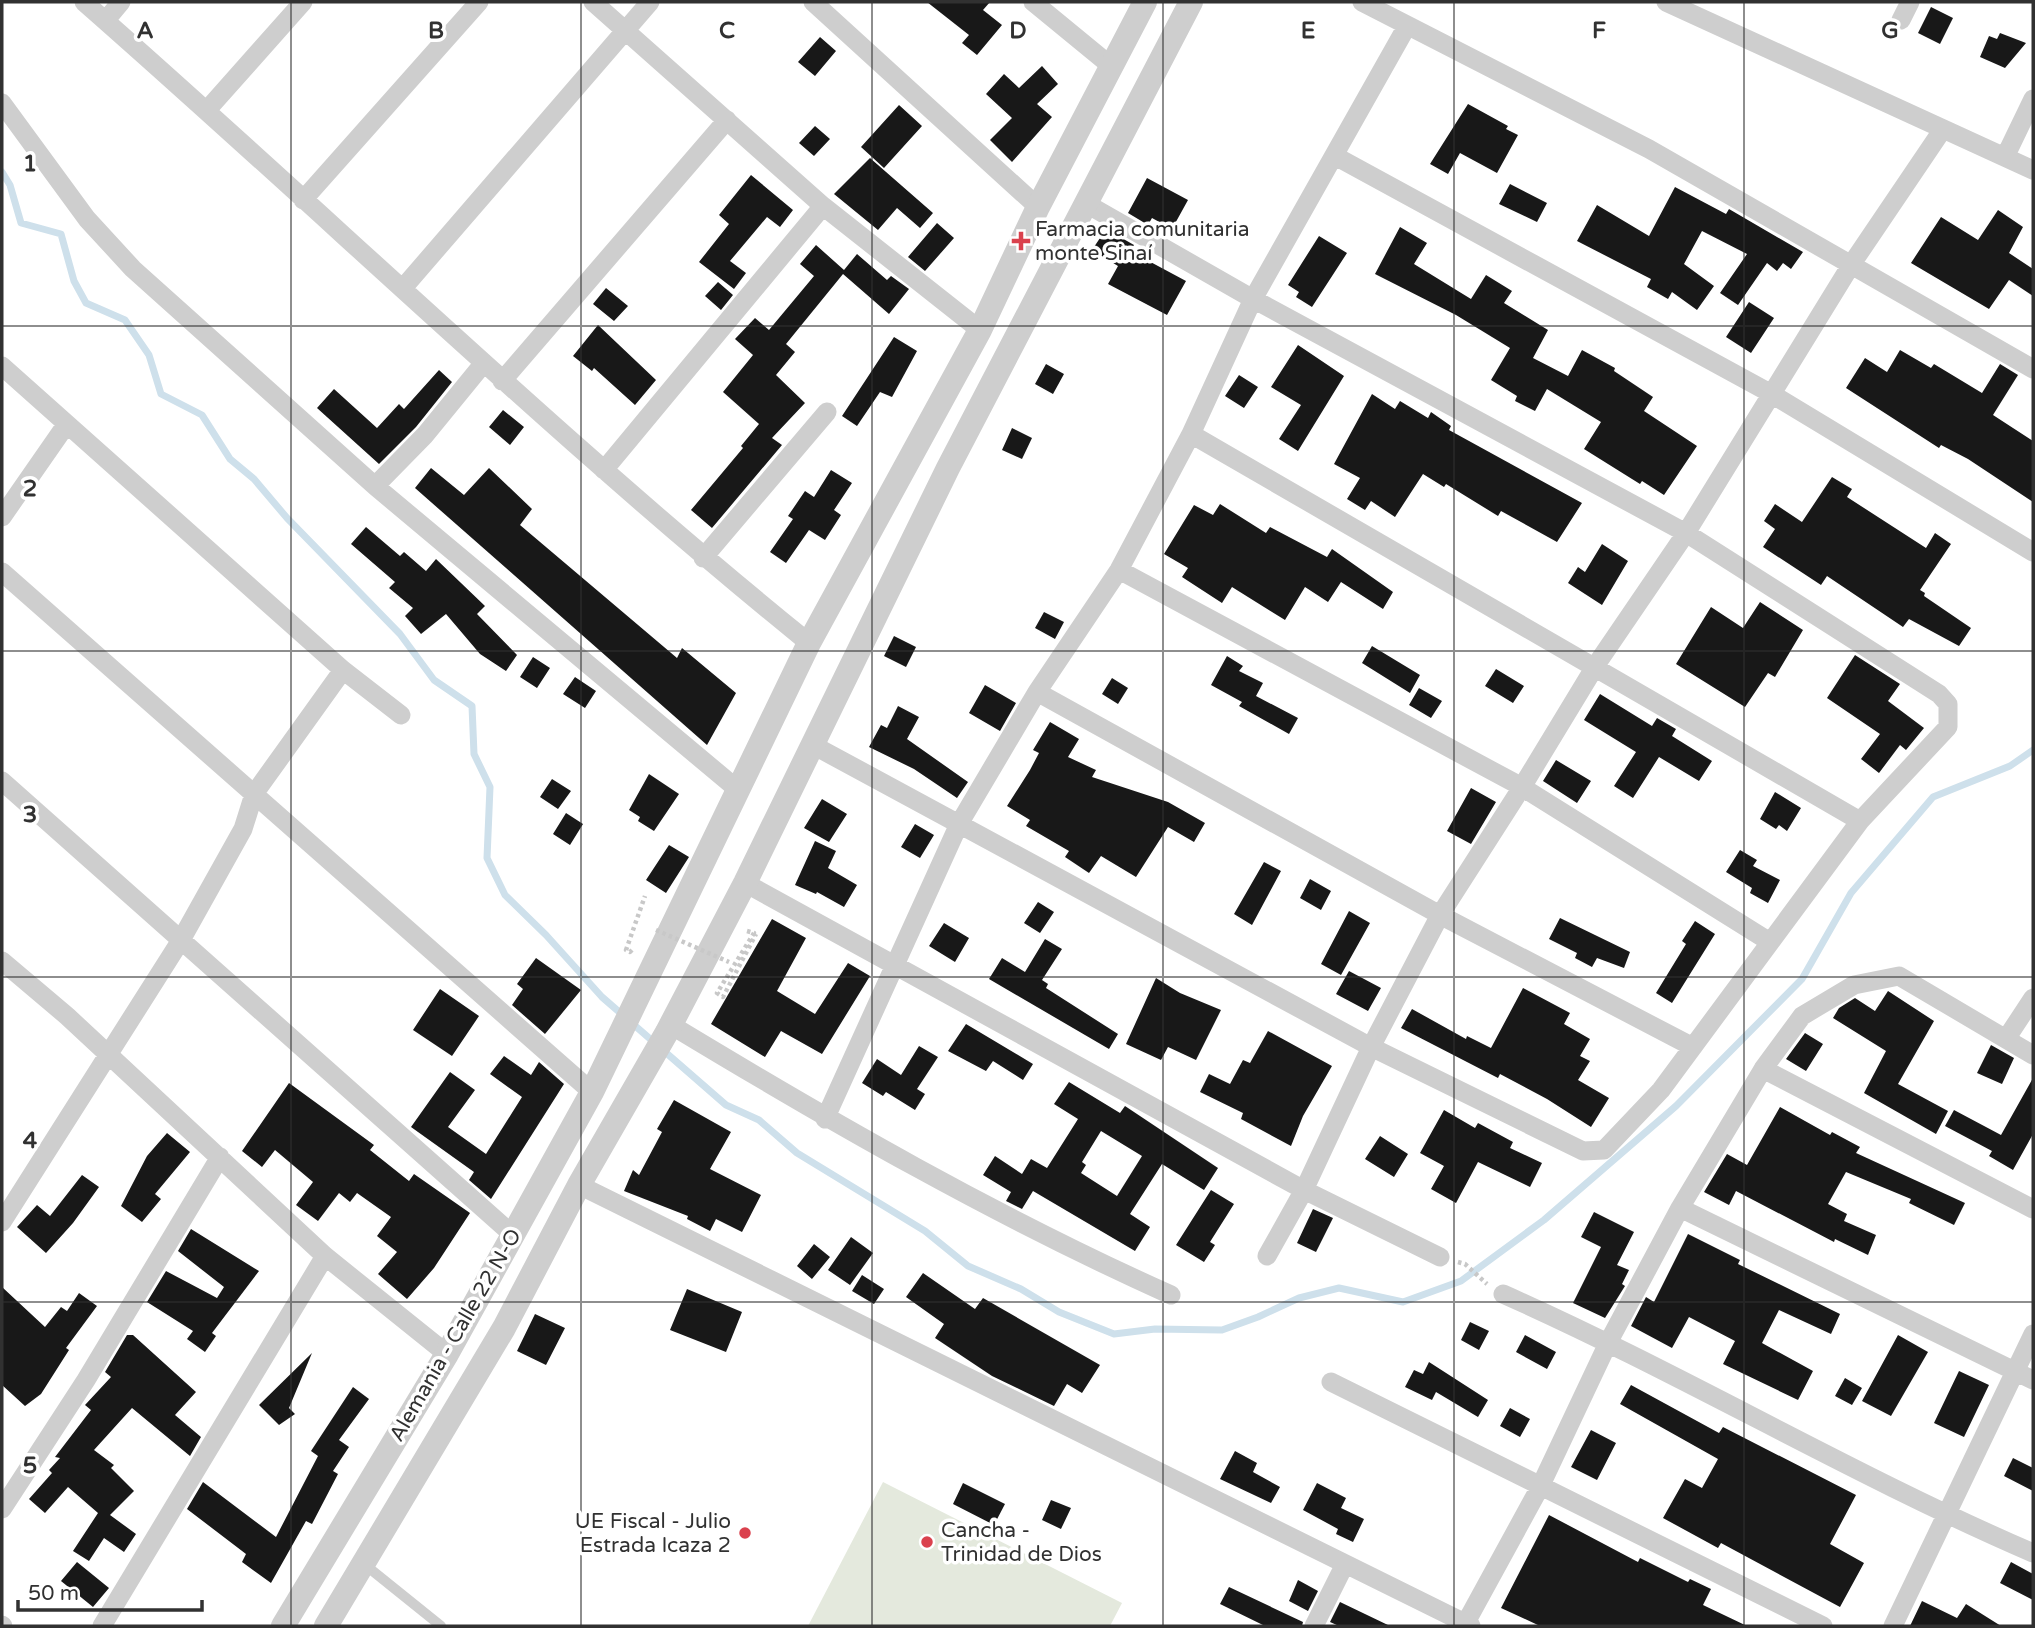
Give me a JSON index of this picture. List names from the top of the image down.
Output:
{
  "streets": {
    "street": ["Alemania - Calle 22 N-O"]
  },
  "places": {
    "health": ["Farmacia comunitaria monte Sinaí"],
    "other": ["UE Fiscal - Julio Estrada Icaza 2", "Cancha - Trinidad de Dios"]
  },
  "scale_bar": "50 m",
  "grid": {
    "columns": [
      "A",
      "B",
      "C",
      "D",
      "E",
      "F",
      "G"
    ],
    "rows": [
      "1",
      "2",
      "3",
      "4",
      "5"
    ]
  }
}
